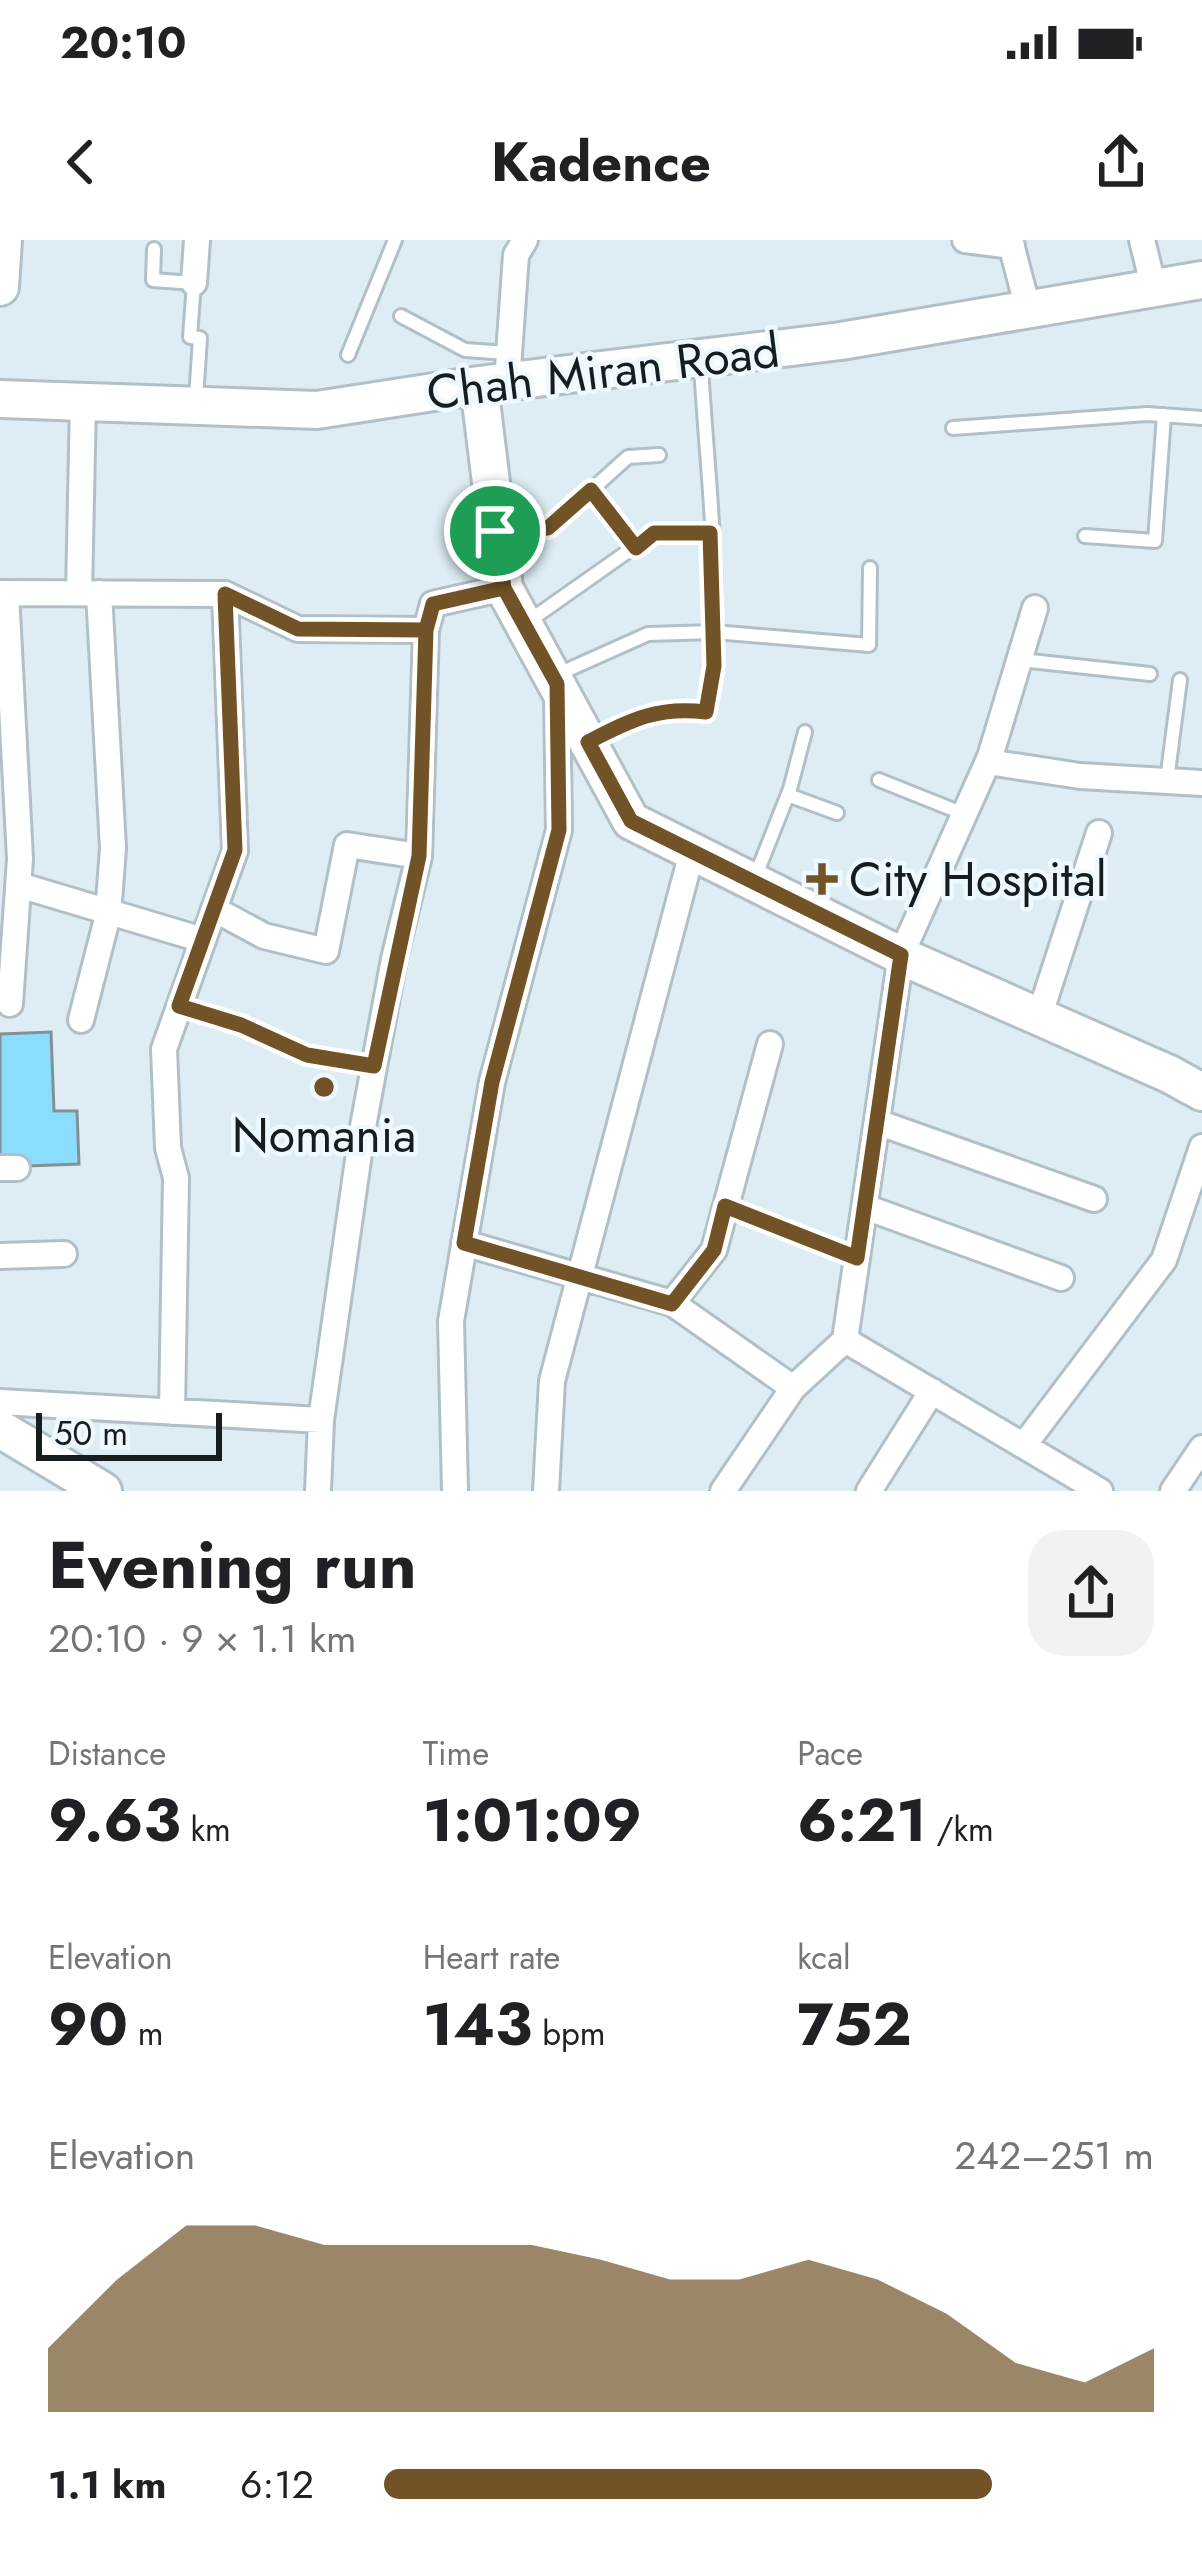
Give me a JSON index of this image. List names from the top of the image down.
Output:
{
  "streets": {
    "main road": ["Chah Miran Road"]
  },
  "places": {
    "health": ["City Hospital"],
    "other": ["Nomania"]
  },
  "scale_bar": "50 m",
  "page": {
    "status": "20:10",
    "header": "Kadence",
    "scale": "50 m",
    "heading": ["Evening run", "20:10 · 9 × 1.1 km"],
    "stats": [
      ["Distance", "9.63 km"],
      ["Time", "1:01:09"],
      ["Pace", "6:21 /km"],
      ["Elevation", "90 m"],
      ["Heart rate", "143 bpm"],
      ["kcal", "752"]
    ],
    "chart": ["Elevation", "242–251 m"],
    "list": [
      {
        "name": "1.1 km",
        "note": "6:12"
      }
    ]
  }
}
